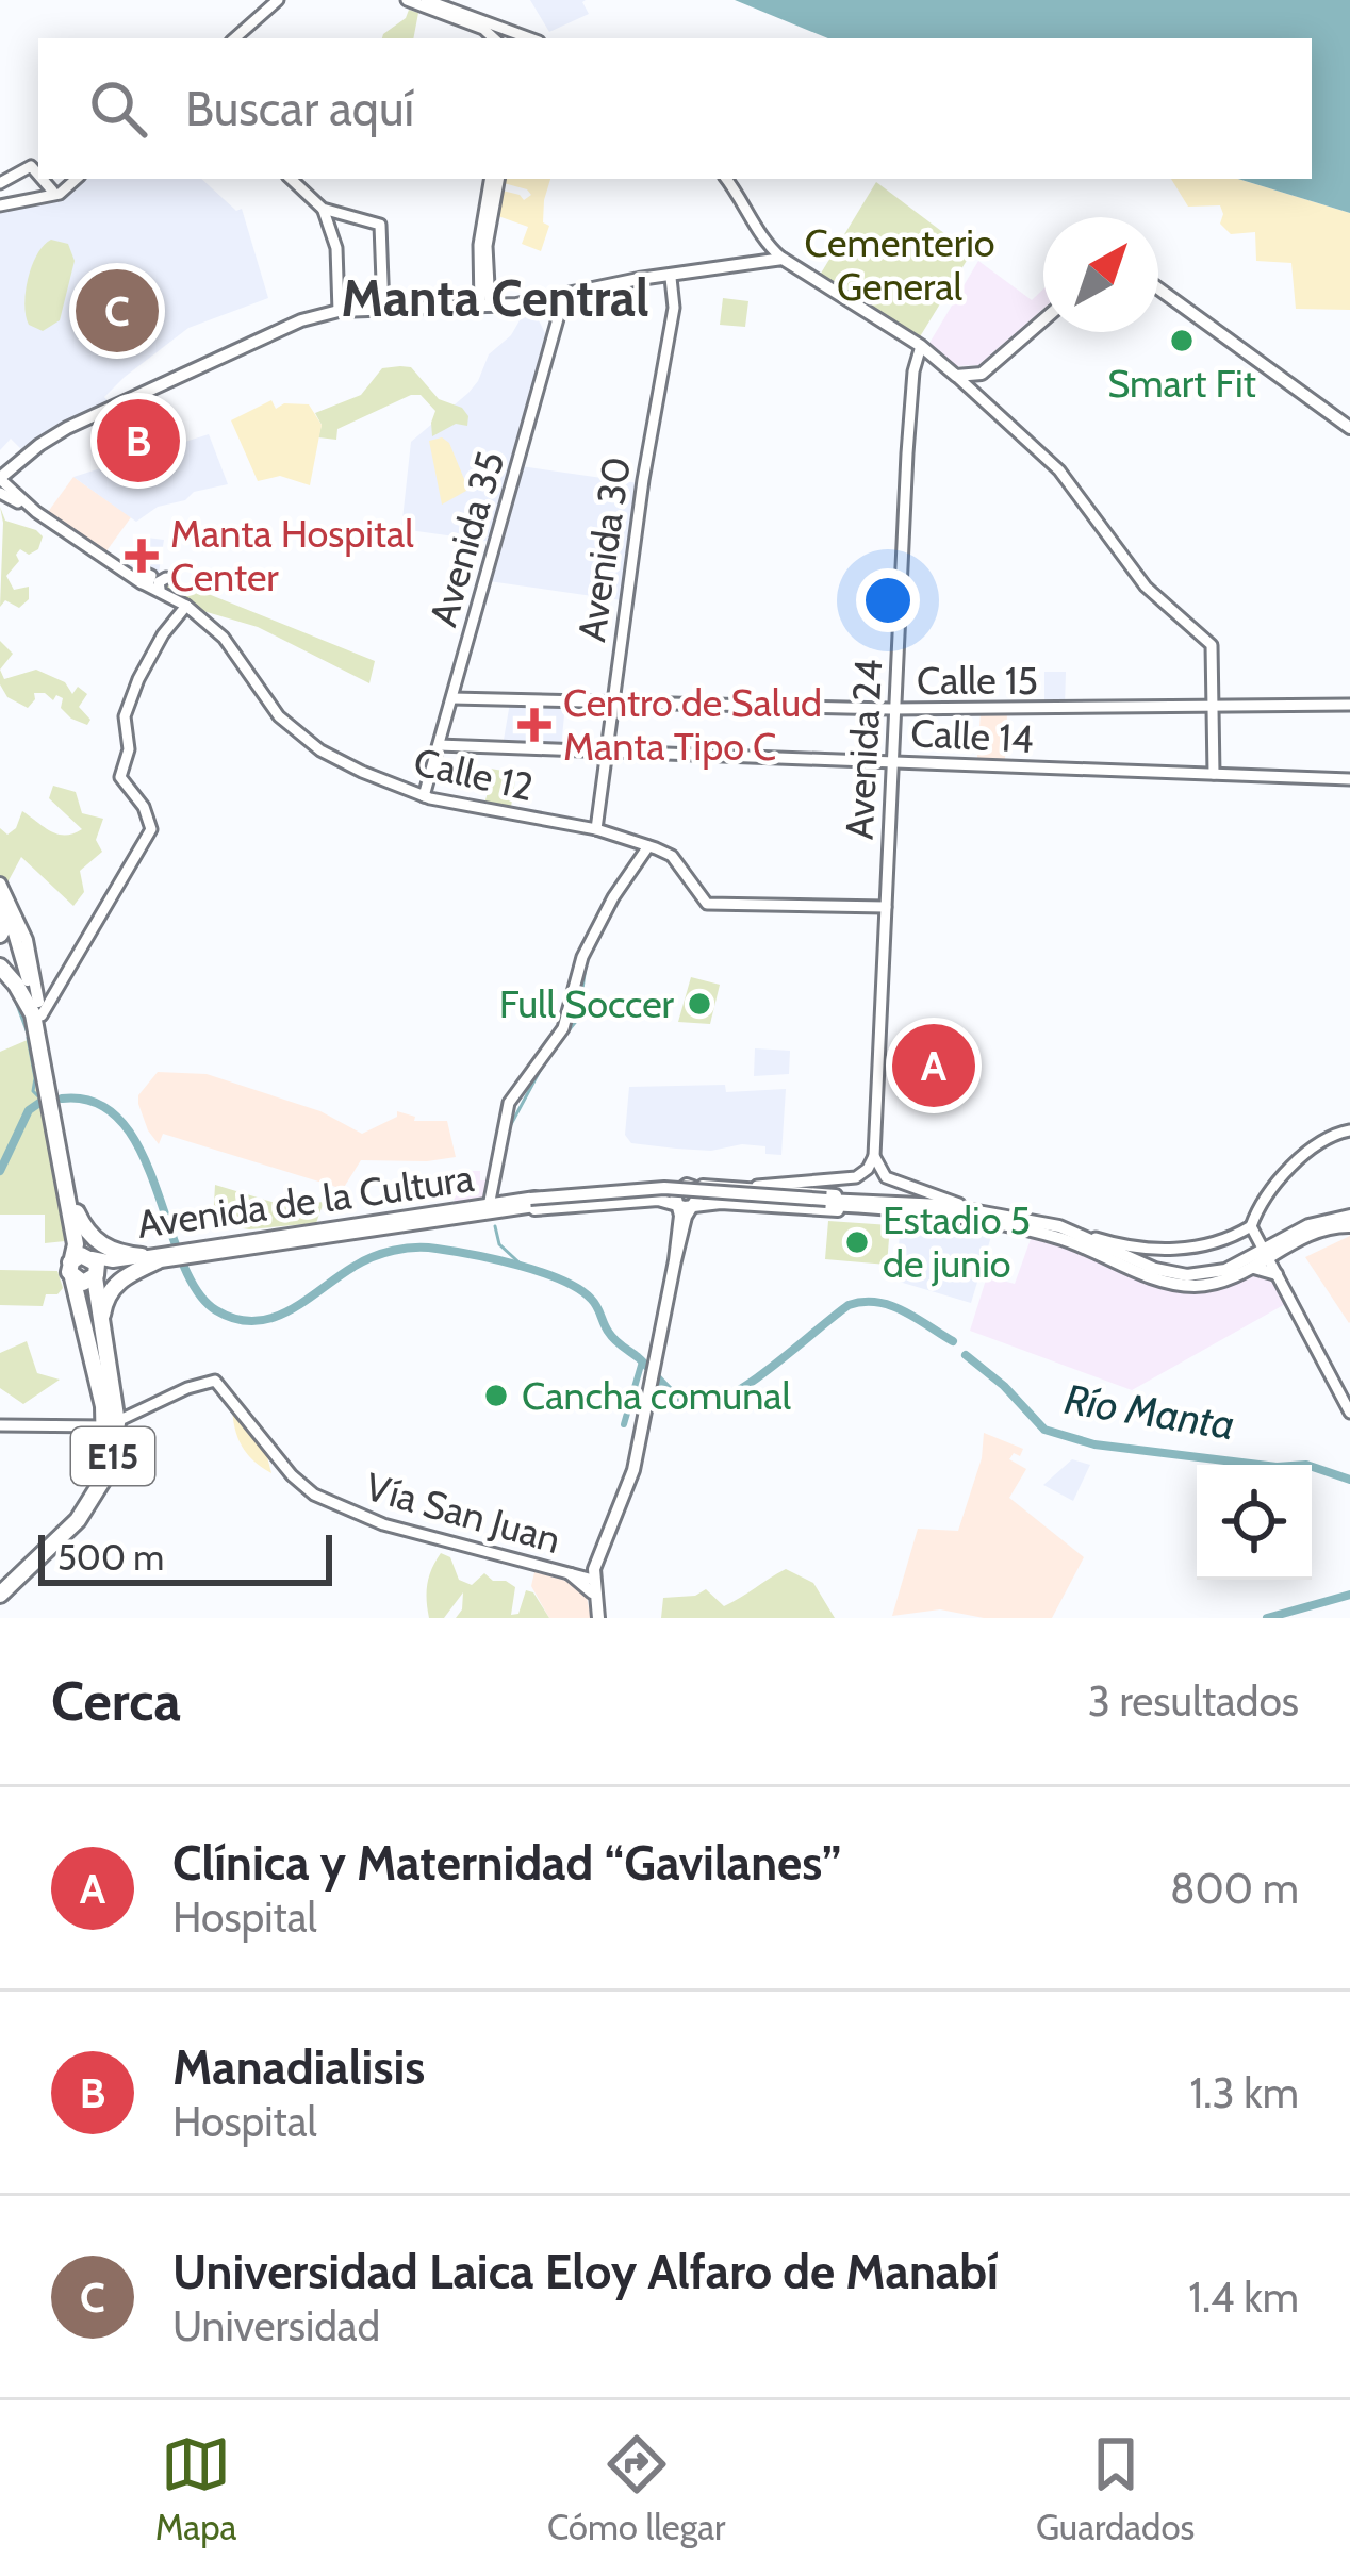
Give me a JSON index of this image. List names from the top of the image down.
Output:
{
  "streets": {
    "highway": ["E15"],
    "main road": ["Avenida de la Cultura"],
    "street": [
      "Avenida 35",
      "Avenida 30",
      "Calle 15",
      "Calle 14",
      "Avenida 24",
      "Calle 12",
      "Vía San Juan"
    ]
  },
  "crossings": [
    ["Avenida 35", "Calle 15"],
    ["Avenida 35", "Calle 14"],
    ["Avenida 35", "Calle 12"],
    ["Avenida 30", "Calle 15"],
    ["Avenida 30", "Calle 14"],
    ["Avenida 30", "Calle 12"],
    ["Calle 15", "Avenida 24"],
    ["Calle 14", "Avenida 24"],
    ["Avenida 24", "Calle 12"],
    ["Avenida de la Cultura", "E15"],
    ["E15", "Vía San Juan"]
  ],
  "districts": ["Manta Central"],
  "water": ["Río Manta"],
  "parks": ["Cementerio General"],
  "places": {
    "other": [
      "Smart Fit",
      "Full Soccer",
      "Estadio 5 de junio",
      "Cancha comunal"
    ],
    "health": ["Manta Hospital Center", "Centro de Salud Manta Tipo C"]
  },
  "scale_bar": "500 m",
  "north": "top right",
  "page": {
    "search": "Buscar aquí",
    "pins": ["C", "B", "A"],
    "scale": "500 m",
    "heading": ["Cerca", "3 resultados"],
    "list": [
      {
        "mark": "A",
        "name": "Clínica y Maternidad “Gavilanes”",
        "note": "Hospital",
        "value": "800 m"
      },
      {
        "mark": "B",
        "name": "Manadialisis",
        "note": "Hospital",
        "value": "1.3 km"
      },
      {
        "mark": "C",
        "name": "Universidad Laica Eloy Alfaro de Manabí",
        "note": "Universidad",
        "value": "1.4 km"
      }
    ],
    "nav": ["Mapa", "Cómo llegar", "Guardados"]
  }
}
